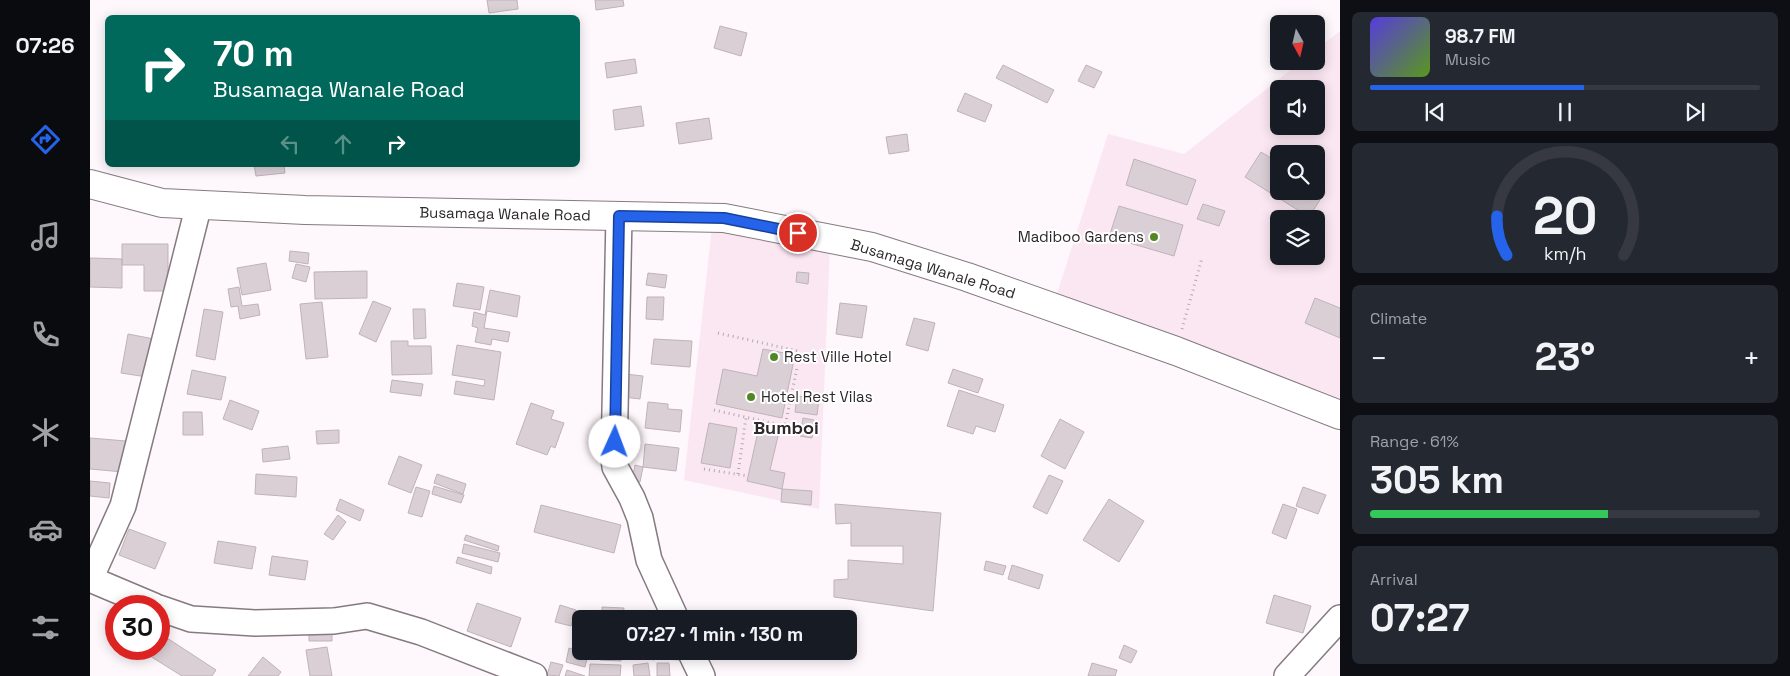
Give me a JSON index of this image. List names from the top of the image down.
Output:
{
  "streets": {
    "street": ["Busamaga Wanale Road"]
  },
  "districts": ["Bumboi"],
  "places": ["Madiboo Gardens", "Rest Ville Hotel", "Hotel Rest Vilas"],
  "north": "bottom",
  "page": {
    "tabs": "07:26",
    "turn": ["70 m", "Busamaga Wanale Road"],
    "song": ["98.7 FM", "Music"],
    "tile": [
      "Climate",
      ["Range · 61%", "305 km"],
      ["Arrival", "07:27"]
    ],
    "heat": ["−", "23°", "+"],
    "limit": "30",
    "trip": "07:27 · 1 min · 130 m",
    "gauge": ["20", "km/h"]
  }
}
